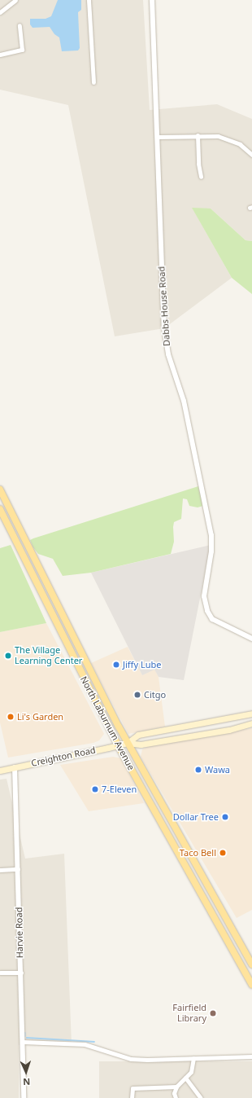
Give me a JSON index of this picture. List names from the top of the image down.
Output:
{
  "streets": {
    "main road": ["North Laburnum Avenue", "Creighton Road"],
    "street": ["Dabbs House Road", "Harvie Road"]
  },
  "crossings": [
    ["North Laburnum Avenue", "Creighton Road"],
    ["Creighton Road", "Harvie Road"]
  ],
  "places": [
    "The Village Learning Center",
    "Jiffy Lube",
    "Citgo",
    "Li's Garden",
    "Wawa",
    "7-Eleven",
    "Dollar Tree",
    "Taco Bell",
    "Fairfield Library"
  ],
  "north": "bottom"
}
